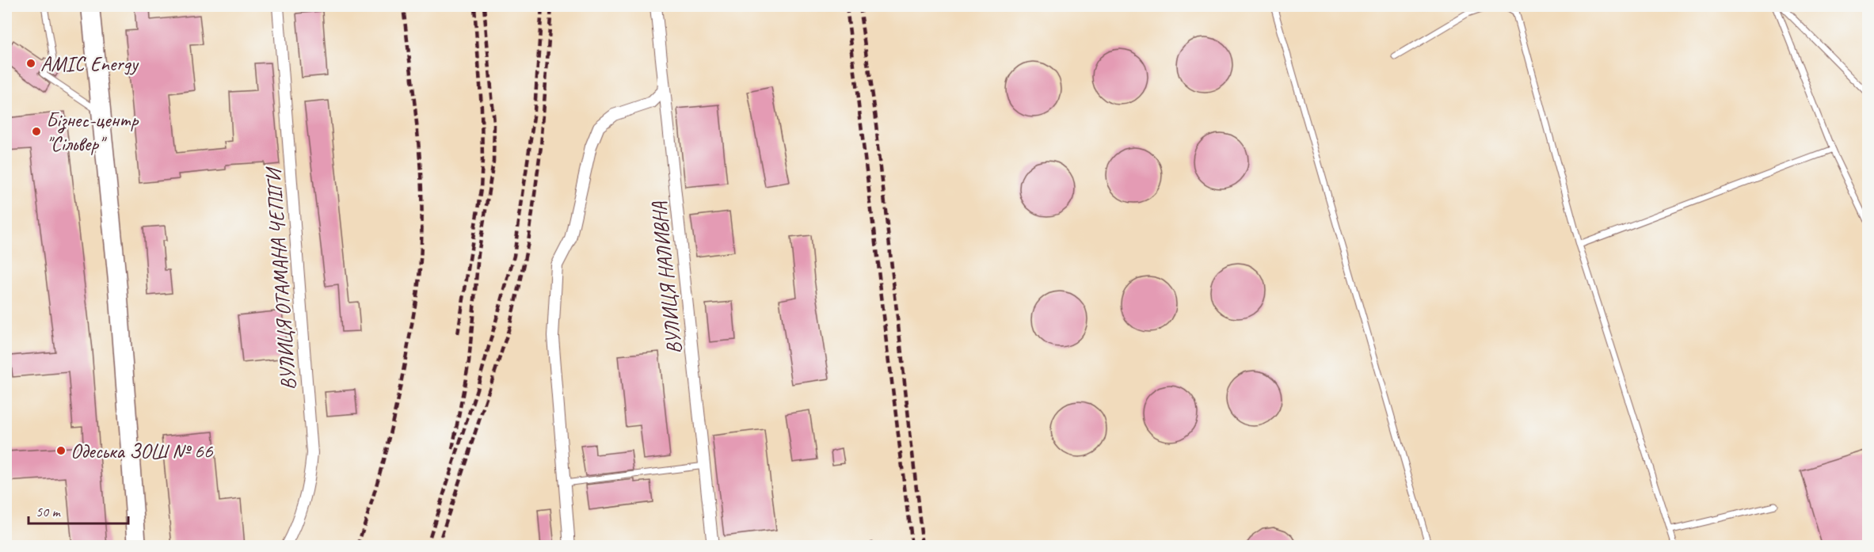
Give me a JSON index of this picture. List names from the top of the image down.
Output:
{
  "streets": {
    "street": ["ВУЛИЦЯ НАЛИВНА", "ВУЛИЦЯ ОТАМАНА ЧЕПІГИ"]
  },
  "places": ["AMIC Energy", "Бізнес-центр \"Сільвер\"", "Одеська ЗОШ № 66"],
  "scale_bar": "50 m"
}
